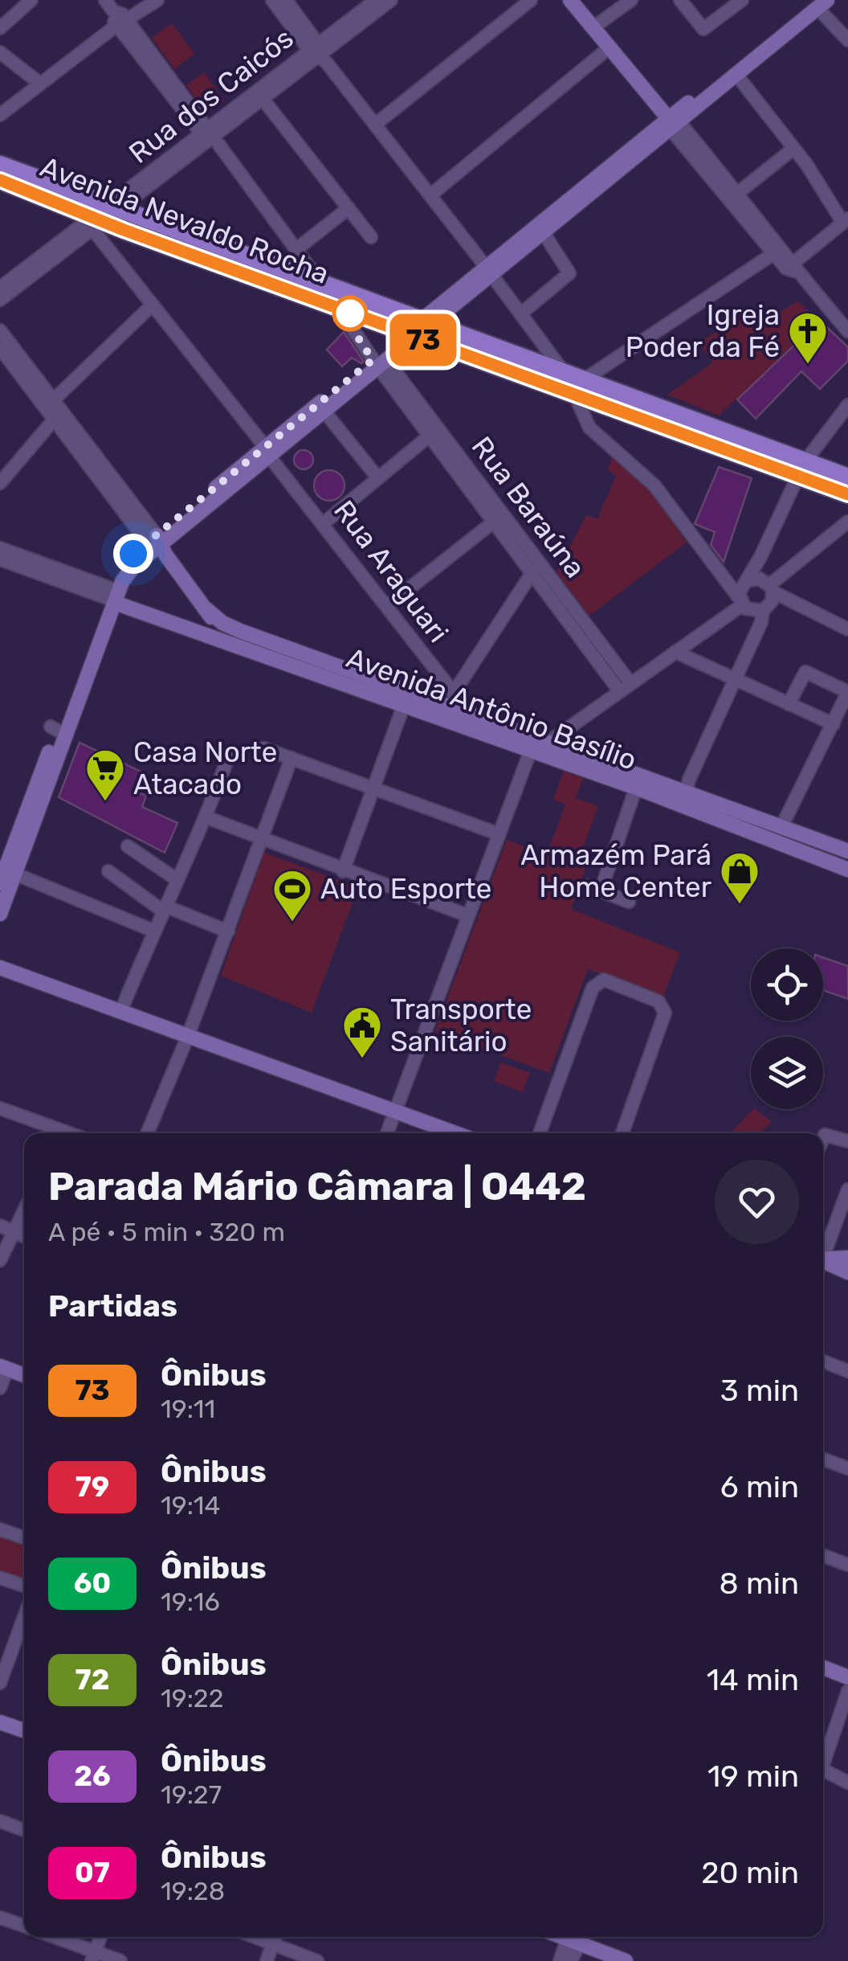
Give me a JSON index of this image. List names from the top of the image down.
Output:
{
  "streets": {
    "highway": ["Avenida Nevaldo Rocha"],
    "main road": ["Avenida Antônio Basílio"],
    "street": ["Rua dos Caicós", "Rua Baraúna", "Rua Araguari"]
  },
  "crossings": [
    ["Rua dos Caicós", "Avenida Nevaldo Rocha"],
    ["Rua dos Caicós", "Rua Araguari"],
    ["Avenida Nevaldo Rocha", "Rua Baraúna"],
    ["Avenida Nevaldo Rocha", "Rua Araguari"],
    ["Rua Araguari", "Avenida Antônio Basílio"]
  ],
  "places": {
    "church": ["Igreja Poder da Fé"],
    "supermarket": ["Casa Norte Atacado"],
    "shop": ["Armazém Pará Home Center"],
    "sports": ["Auto Esporte"],
    "public building": ["Transporte Sanitário"]
  },
  "lines": ["bus line 73"],
  "page": {
    "on_map": "73",
    "heading": [
      ["Parada Mário Câmara | O442", "A pé · 5 min · 320 m"],
      "Partidas"
    ],
    "list": [
      {
        "mark": "73",
        "name": "Ônibus",
        "note": "19:11",
        "value": "3 min"
      },
      {
        "mark": "79",
        "name": "Ônibus",
        "note": "19:14",
        "value": "6 min"
      },
      {
        "mark": "60",
        "name": "Ônibus",
        "note": "19:16",
        "value": "8 min"
      },
      {
        "mark": "72",
        "name": "Ônibus",
        "note": "19:22",
        "value": "14 min"
      },
      {
        "mark": "26",
        "name": "Ônibus",
        "note": "19:27",
        "value": "19 min"
      },
      {
        "mark": "07",
        "name": "Ônibus",
        "note": "19:28",
        "value": "20 min"
      }
    ]
  }
}
